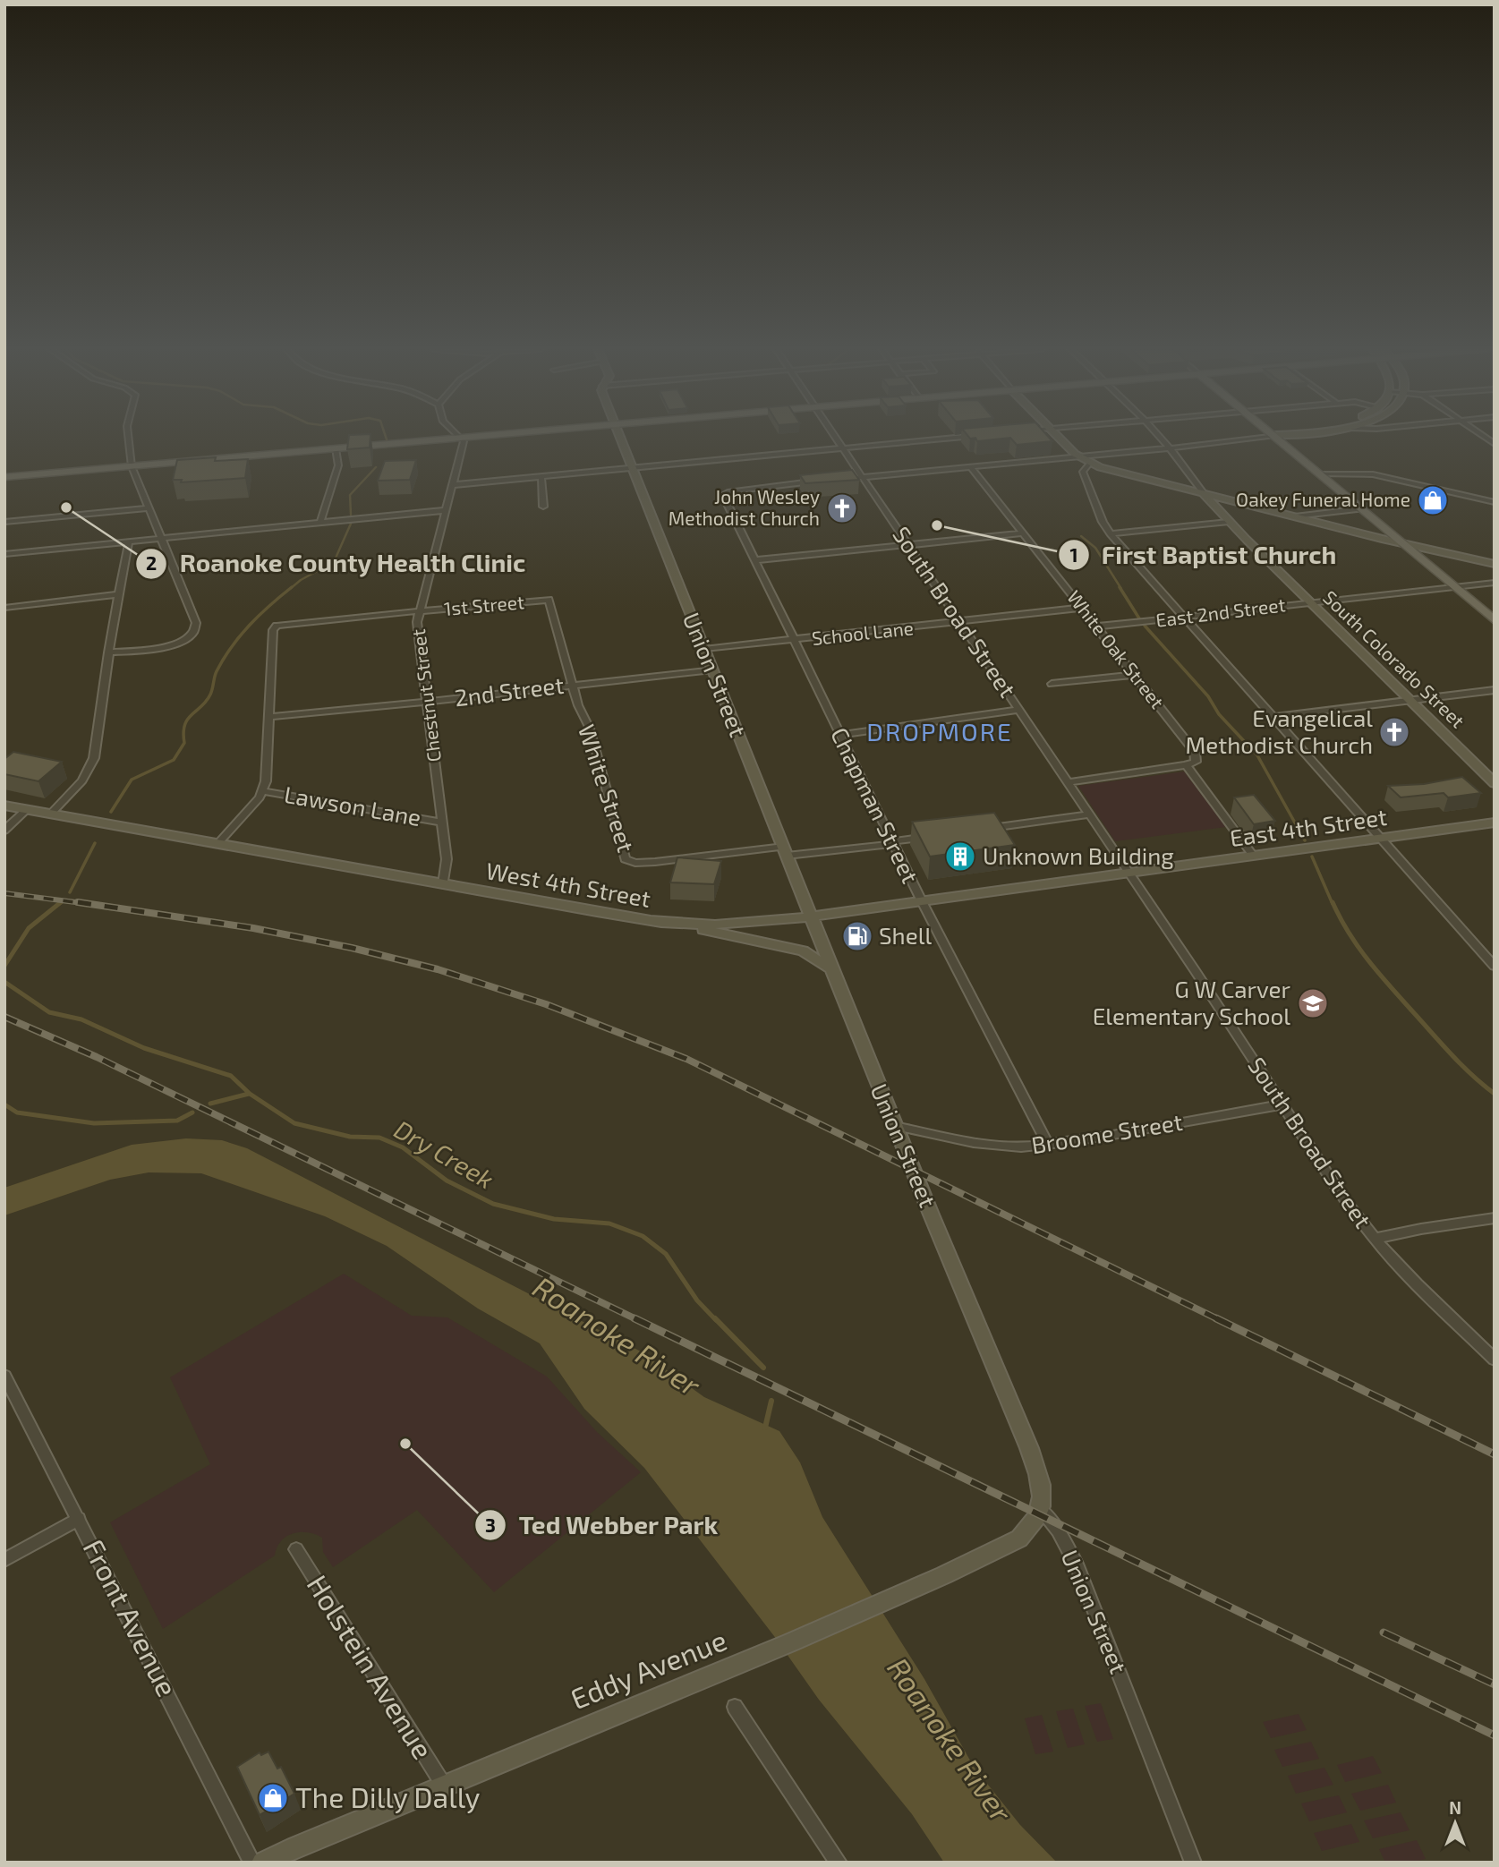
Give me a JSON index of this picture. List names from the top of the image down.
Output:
{
  "streets": {
    "street": [
      "1st Street",
      "South Broad Street",
      "East 2nd Street",
      "School Lane",
      "White Oak Street",
      "South Colorado Street",
      "Union Street",
      "2nd Street",
      "Chestnut Street",
      "White Street",
      "Chapman Street",
      "Lawson Lane",
      "East 4th Street",
      "West 4th Street",
      "Broome Street",
      "Front Avenue",
      "Holstein Avenue",
      "Eddy Avenue"
    ]
  },
  "crossings": [
    ["1st Street", "2nd Street"],
    ["1st Street", "Chestnut Street"],
    ["1st Street", "White Street"],
    ["South Broad Street", "School Lane"],
    ["South Broad Street", "East 4th Street"],
    ["South Broad Street", "West 4th Street"],
    ["South Broad Street", "Broome Street"],
    ["East 2nd Street", "White Oak Street"],
    ["East 2nd Street", "South Colorado Street"],
    ["School Lane", "White Oak Street"],
    ["School Lane", "Union Street"],
    ["School Lane", "Chapman Street"],
    ["Union Street", "2nd Street"],
    ["Union Street", "White Street"],
    ["Union Street", "West 4th Street"],
    ["Union Street", "Broome Street"],
    ["Union Street", "Eddy Avenue"],
    ["2nd Street", "Chestnut Street"],
    ["2nd Street", "White Street"],
    ["Chestnut Street", "Lawson Lane"],
    ["Chestnut Street", "West 4th Street"],
    ["White Street", "Chapman Street"],
    ["Chapman Street", "West 4th Street"],
    ["Chapman Street", "Broome Street"],
    ["East 4th Street", "West 4th Street"],
    ["Holstein Avenue", "Eddy Avenue"]
  ],
  "districts": ["DROPMORE"],
  "water": ["Dry Creek", "Roanoke River"],
  "places": {
    "shop": ["Oakey Funeral Home", "The Dilly Dally"],
    "other": ["Roanoke County Health Clinic", "First Baptist Church", "Ted Webber Park"],
    "church": ["John Wesley Methodist Church", "Evangelical Methodist Church"],
    "building": ["Unknown Building"],
    "fuel station": ["Shell"],
    "school or university": ["G W Carver Elementary School"]
  },
  "north": "top"
}
